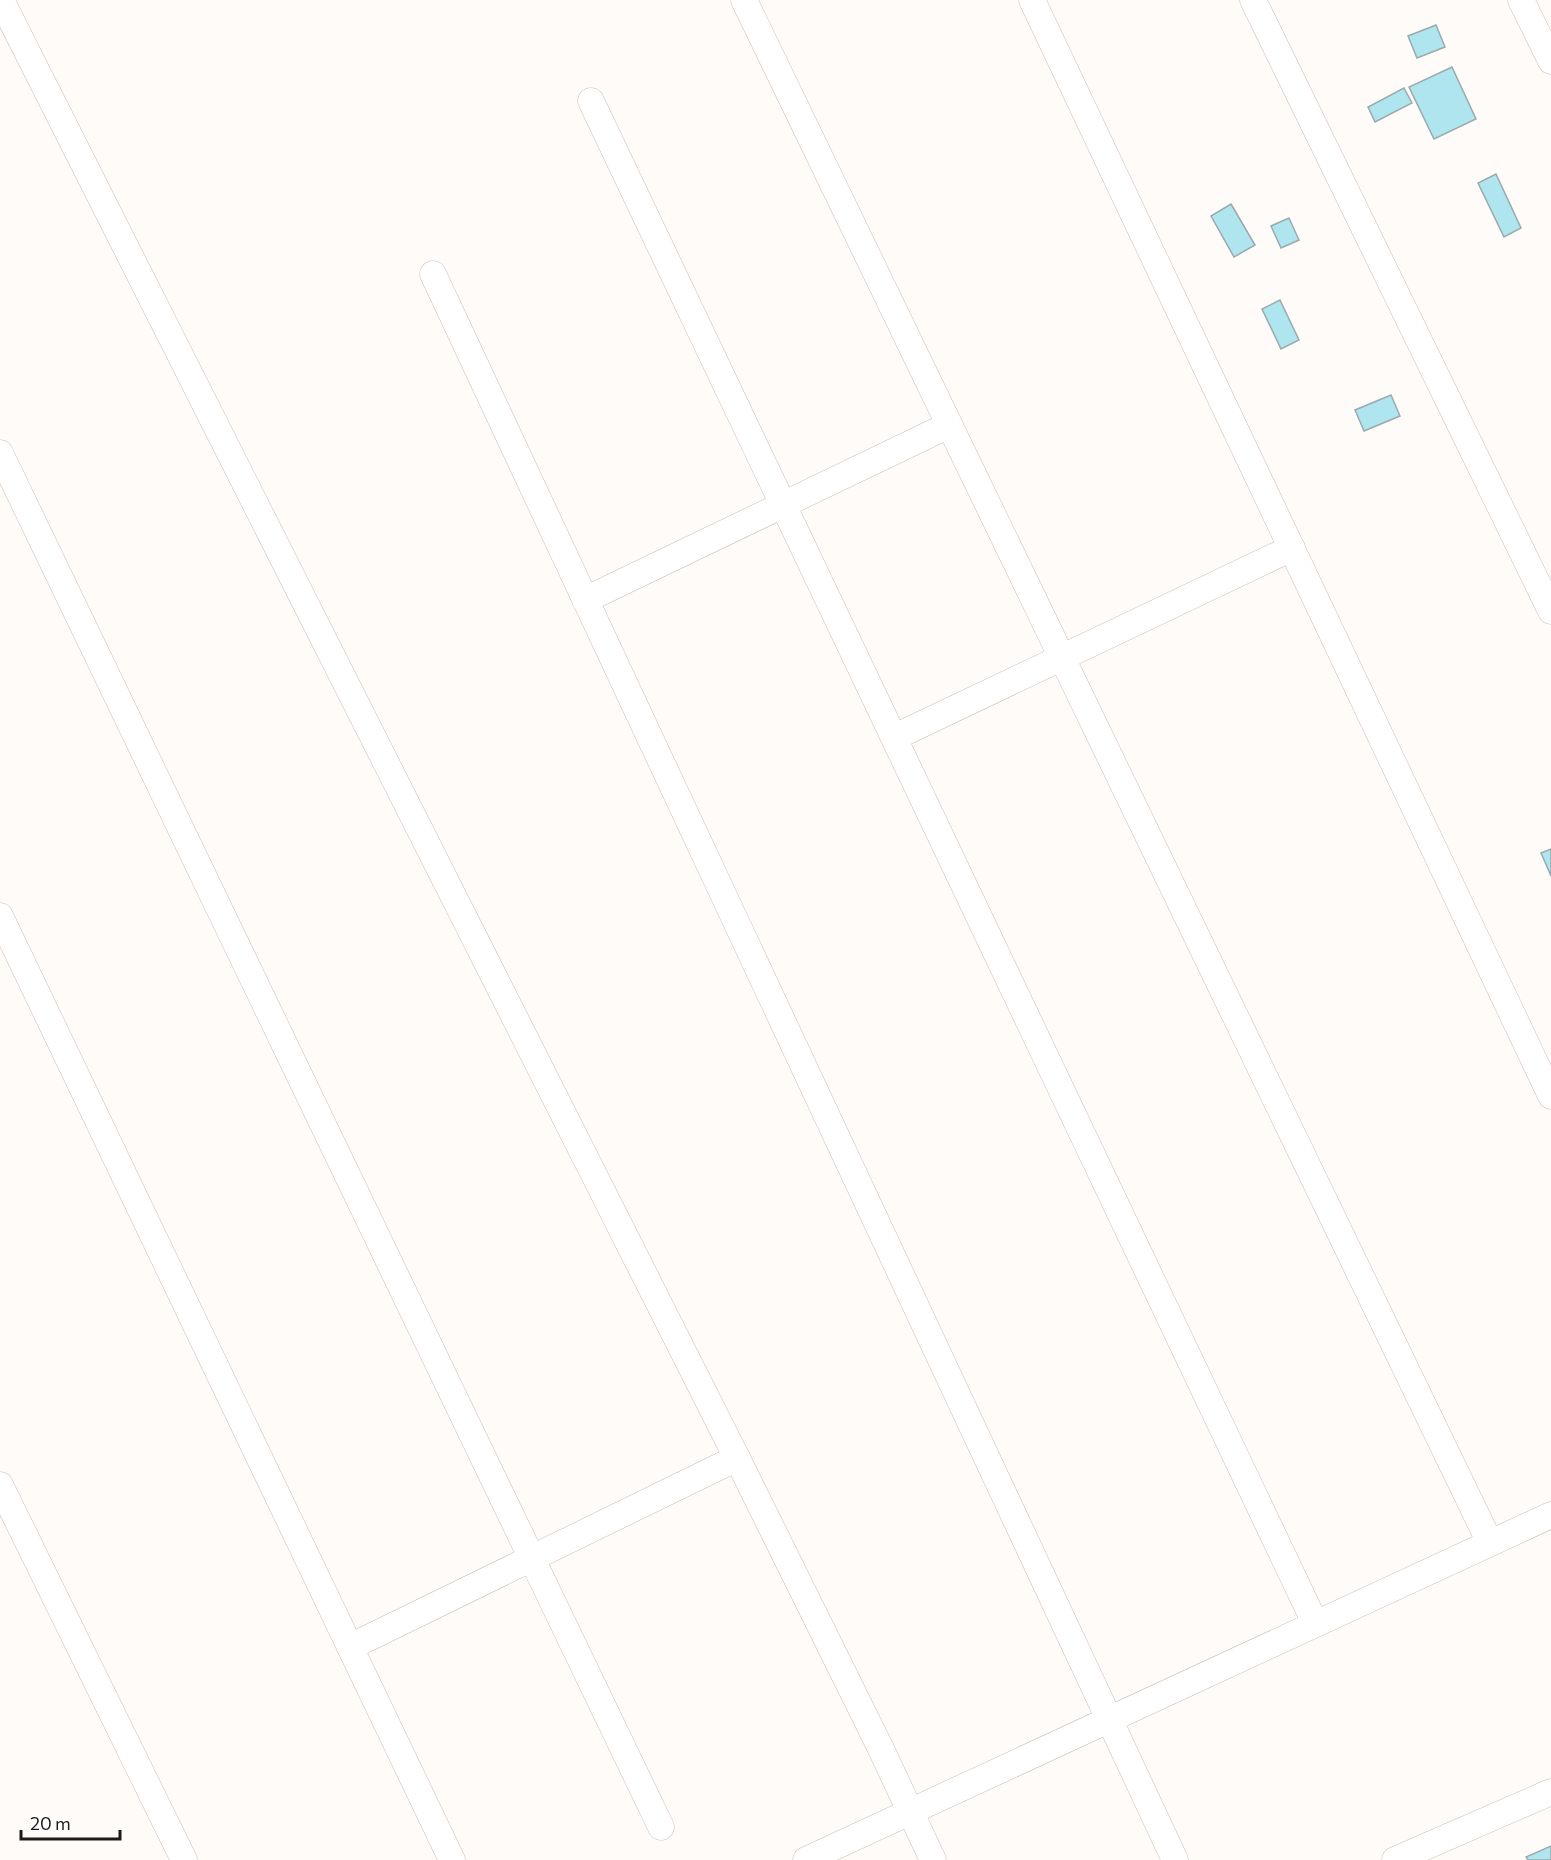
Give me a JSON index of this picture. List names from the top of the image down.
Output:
{
  "scale_bar": "20 m"
}
